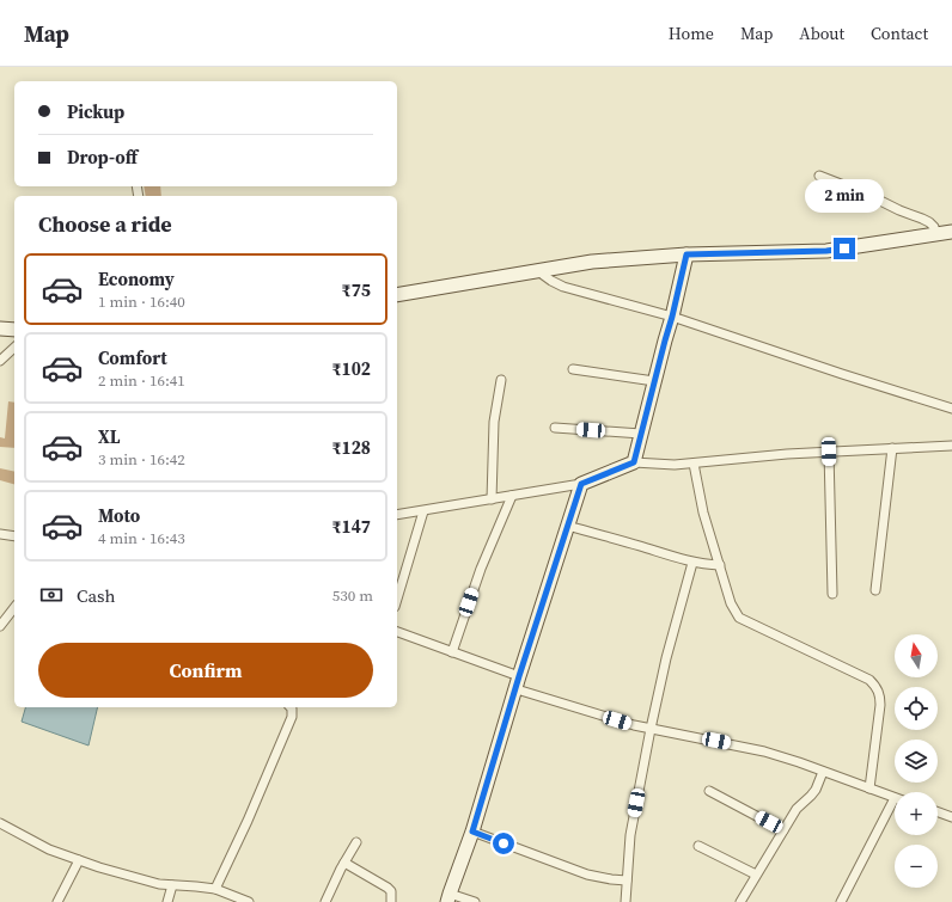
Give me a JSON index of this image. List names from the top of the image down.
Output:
{
  "north": "top",
  "page": {
    "header": "Map",
    "nav": [
      "Home",
      "Map",
      "About",
      "Contact"
    ],
    "banner": ["Pickup", "Drop-off"],
    "bubble": "2 min",
    "heading": "Choose a ride",
    "list": [
      {
        "name": "Economy",
        "note": "1 min · 16:40",
        "value": "₹75"
      },
      {
        "name": "Comfort",
        "note": "2 min · 16:41",
        "value": "₹102"
      },
      {
        "name": "XL",
        "note": "3 min · 16:42",
        "value": "₹128"
      },
      {
        "name": "Moto",
        "note": "4 min · 16:43",
        "value": "₹147"
      }
    ],
    "pay": ["Cash", "530 m"],
    "buttons": "Confirm",
    "map_buttons": ["+", "−"]
  }
}
